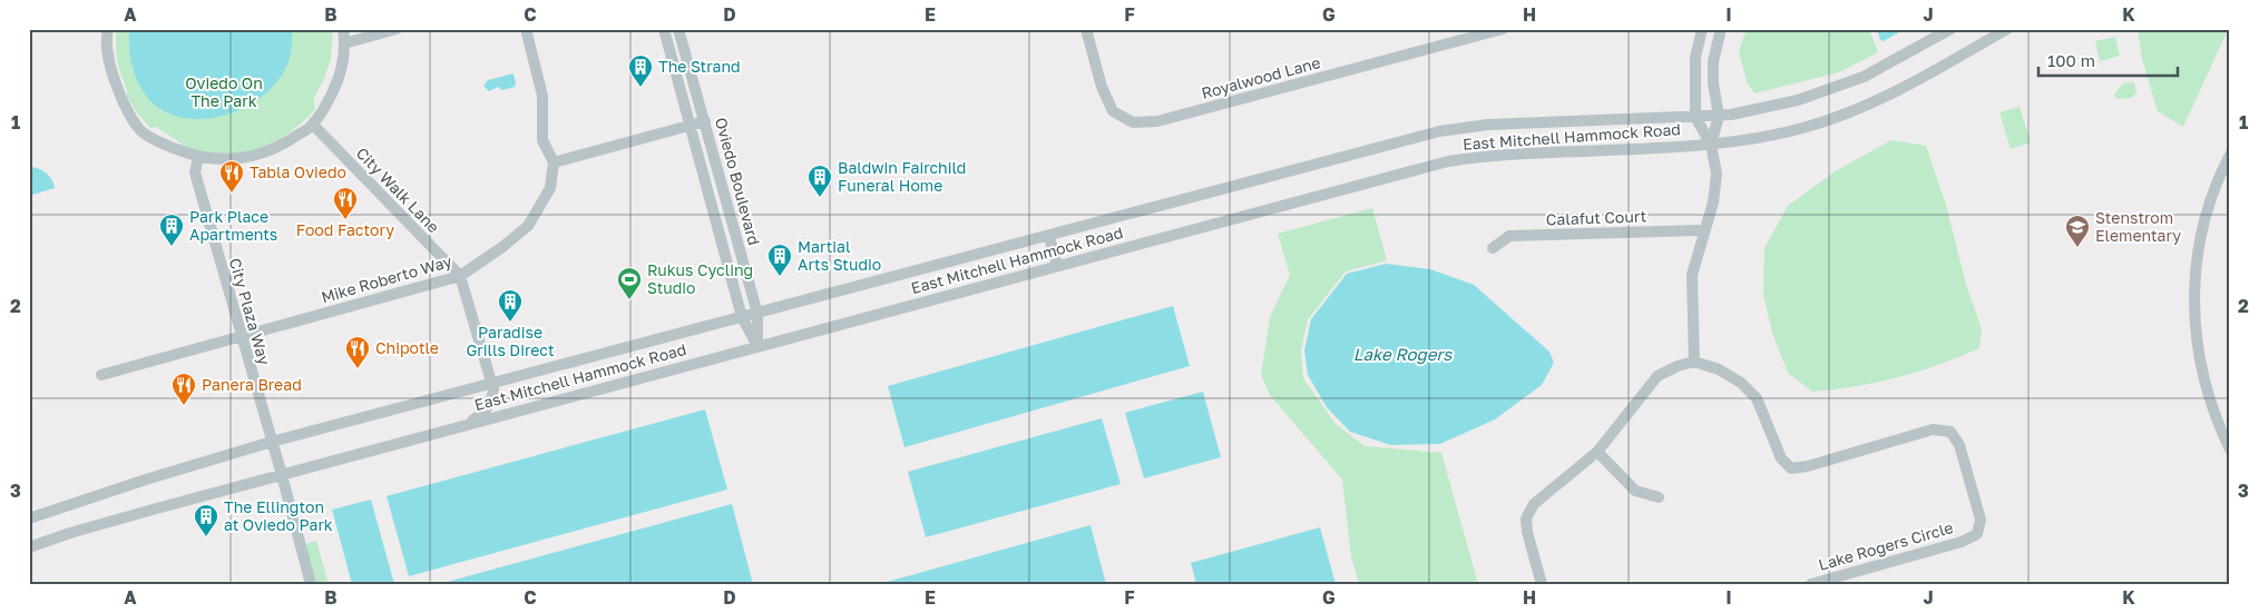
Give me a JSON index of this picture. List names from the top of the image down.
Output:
{
  "streets": {
    "street": [
      "Royalwood Lane",
      "East Mitchell Hammock Road",
      "Oviedo Boulevard",
      "City Walk Lane",
      "Calafut Court",
      "Mike Roberto Way",
      "City Plaza Way",
      "Lake Rogers Circle"
    ]
  },
  "crossings": [
    ["East Mitchell Hammock Road", "Oviedo Boulevard"],
    ["East Mitchell Hammock Road", "City Plaza Way"],
    ["City Walk Lane", "Mike Roberto Way"],
    ["Mike Roberto Way", "City Plaza Way"]
  ],
  "water": ["Lake Rogers"],
  "parks": ["Oviedo On The Park"],
  "places": {
    "building": [
      "The Strand",
      "Baldwin Fairchild Funeral Home",
      "Park Place Apartments",
      "Martial Arts Studio",
      "Paradise Grills Direct",
      "The Ellington at Oviedo Park"
    ],
    "restaurant": [
      "Tabla Oviedo",
      "Food Factory",
      "Chipotle",
      "Panera Bread"
    ],
    "school or university": ["Stenstrom Elementary"],
    "sports": ["Rukus Cycling Studio"]
  },
  "scale_bar": "100 m",
  "grid": {
    "columns": [
      "A",
      "B",
      "C",
      "D",
      "E",
      "F",
      "G",
      "H",
      "I",
      "J",
      "K"
    ],
    "rows": ["1", "2", "3"]
  }
}
